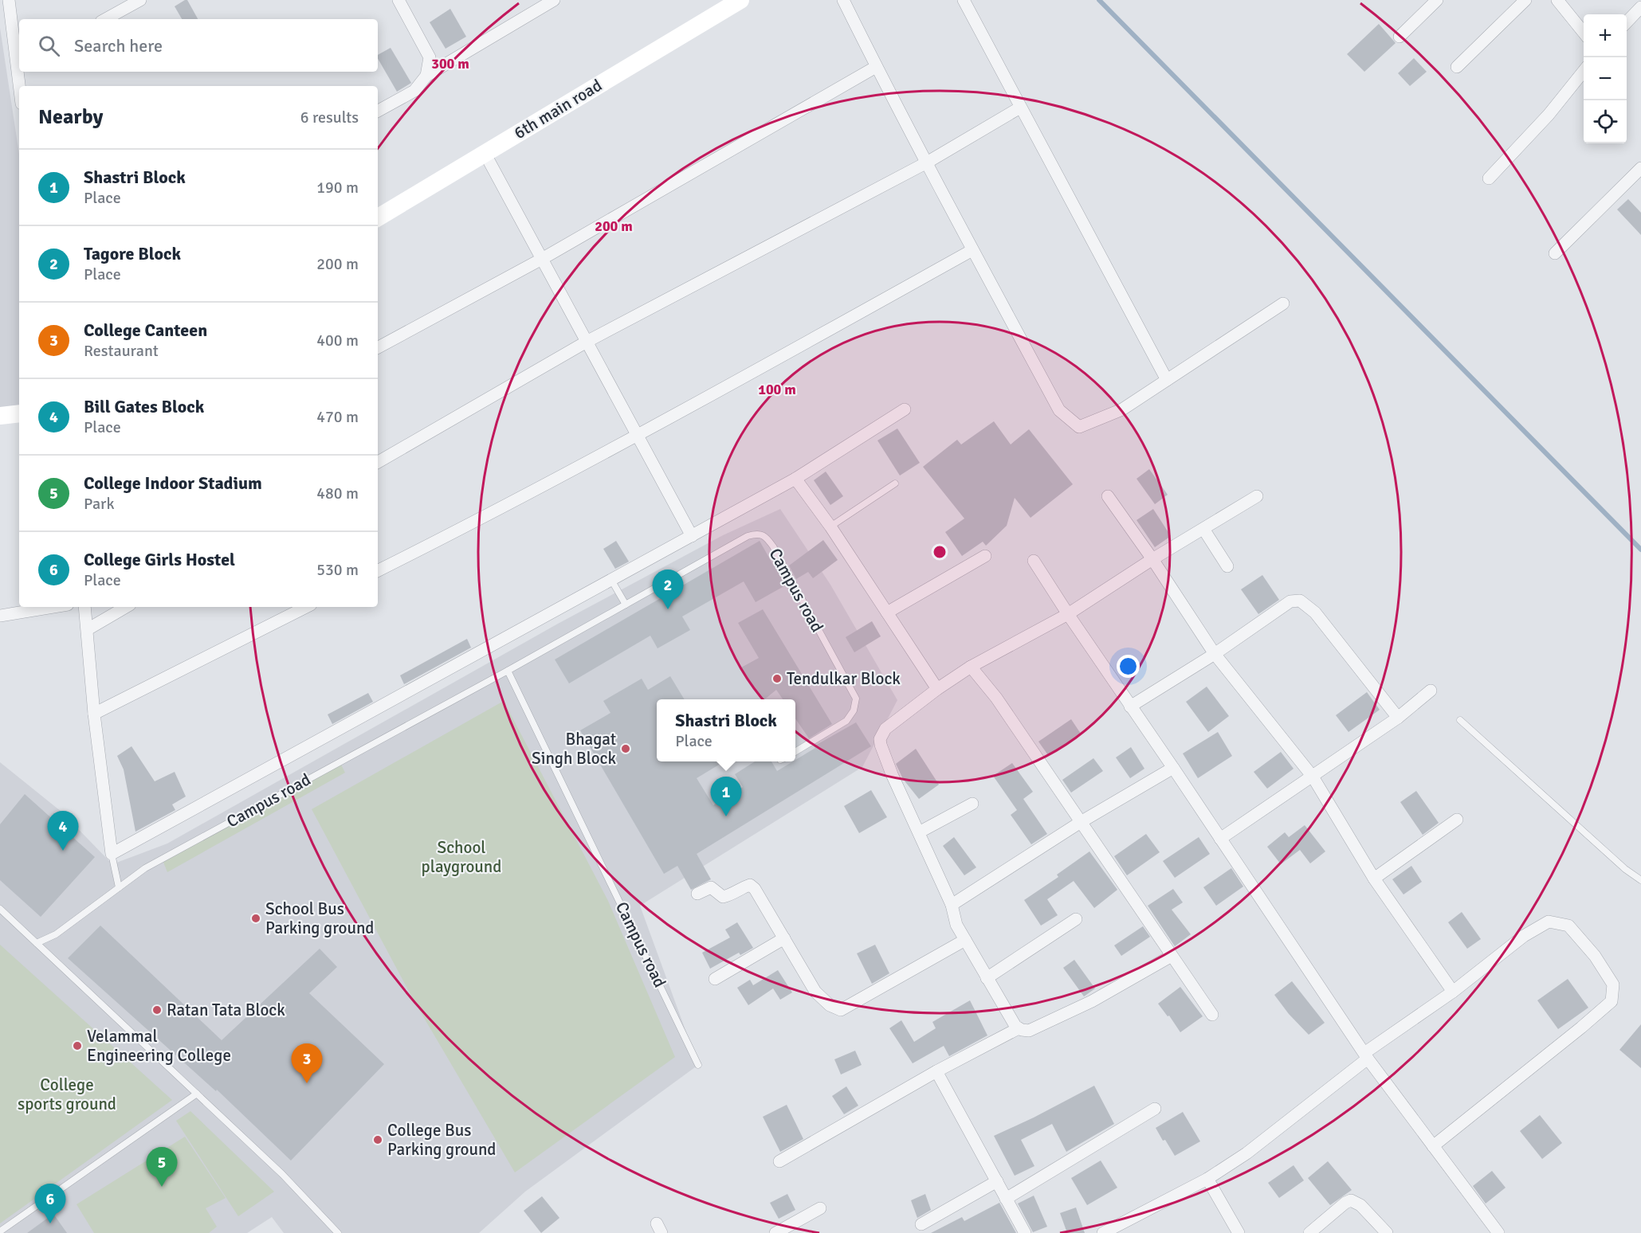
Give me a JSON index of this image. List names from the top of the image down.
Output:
{
  "streets": {
    "street": ["6th main road"],
    "lane": ["Campus road"]
  },
  "parks": ["School playground", "College sports ground"],
  "places": [
    "Tendulkar Block",
    "Bhagat Singh Block",
    "School Bus Parking ground",
    "Ratan Tata Block",
    "Velammal Engineering College",
    "College Bus Parking ground"
  ],
  "page": {
    "map_buttons": ["+", "−"],
    "search": "Search here",
    "heading": ["Nearby", "6 results"],
    "list": [
      {
        "mark": "1",
        "name": "Shastri Block",
        "note": "Place",
        "value": "190 m"
      },
      {
        "mark": "2",
        "name": "Tagore Block",
        "note": "Place",
        "value": "200 m"
      },
      {
        "mark": "3",
        "name": "College Canteen",
        "note": "Restaurant",
        "value": "400 m"
      },
      {
        "mark": "4",
        "name": "Bill Gates Block",
        "note": "Place",
        "value": "470 m"
      },
      {
        "mark": "5",
        "name": "College Indoor Stadium",
        "note": "Park",
        "value": "480 m"
      },
      {
        "mark": "6",
        "name": "College Girls Hostel",
        "note": "Place",
        "value": "530 m"
      }
    ],
    "pins": [
      "2",
      "1",
      "4",
      "3",
      "5",
      "6"
    ],
    "popup": ["Shastri Block", "Place"]
  },
  "rings": ["300 m", "200 m", "100 m"]
}
